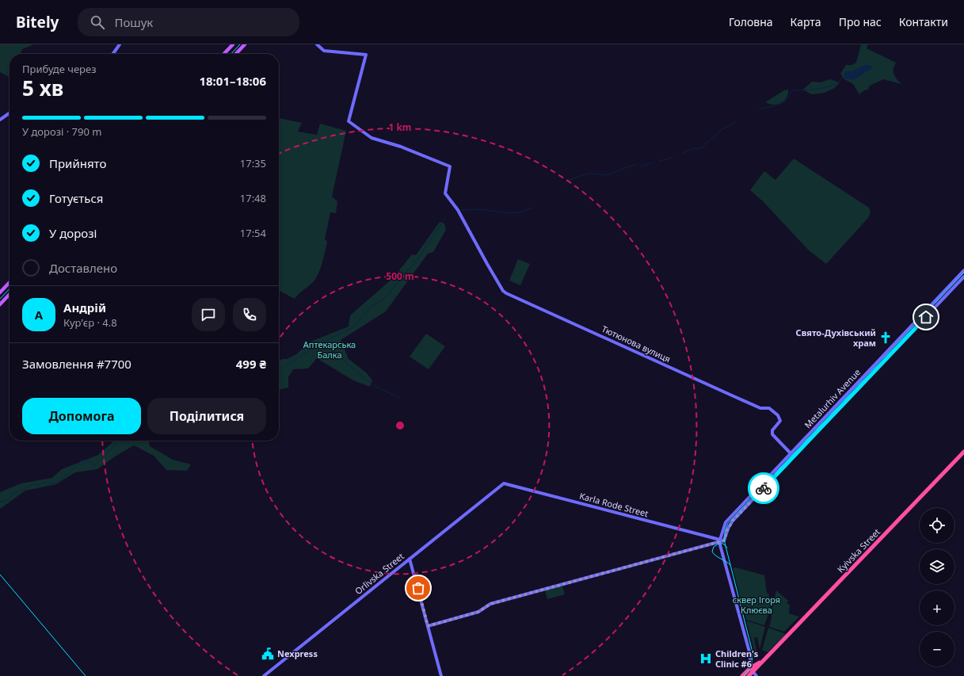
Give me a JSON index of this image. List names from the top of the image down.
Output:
{
  "streets": {
    "highway": ["Kyivska Street"],
    "street": [
      "Тютюнова вулиця",
      "Metalurhiv Avenue",
      "Karla Rode Street",
      "Orlivska Street"
    ]
  },
  "crossings": [
    ["Тютюнова вулиця", "Metalurhiv Avenue"],
    ["Metalurhiv Avenue", "Karla Rode Street"],
    ["Karla Rode Street", "Orlivska Street"]
  ],
  "parks": ["Аптекарська Балка", "сквер Ігоря Клюєва"],
  "places": {
    "church": ["Свято-Духівський храм"],
    "public building": ["Nexpress"],
    "hospital": ["Children's Clinic #6"]
  },
  "page": {
    "header": "Bitely",
    "search": "Пошук",
    "nav": [
      "Головна",
      "Карта",
      "Про нас",
      "Контакти"
    ],
    "heading": ["5 хв", "Прибуде через", "18:01–18:06"],
    "panel": [
      "Андрій",
      "Кур’єр · 4.8",
      "Замовлення #7700",
      "499 ₴"
    ],
    "bar": "У дорозі · 790 m",
    "list": [
      ["Прийнято", "17:35"],
      ["Готується", "17:48"],
      ["У дорозі", "17:54"],
      "Доставлено"
    ],
    "round": "А",
    "buttons": ["Допомога", "Поділитися"],
    "map_buttons": ["+", "−"]
  },
  "rings": ["1 km", "500 m"]
}
